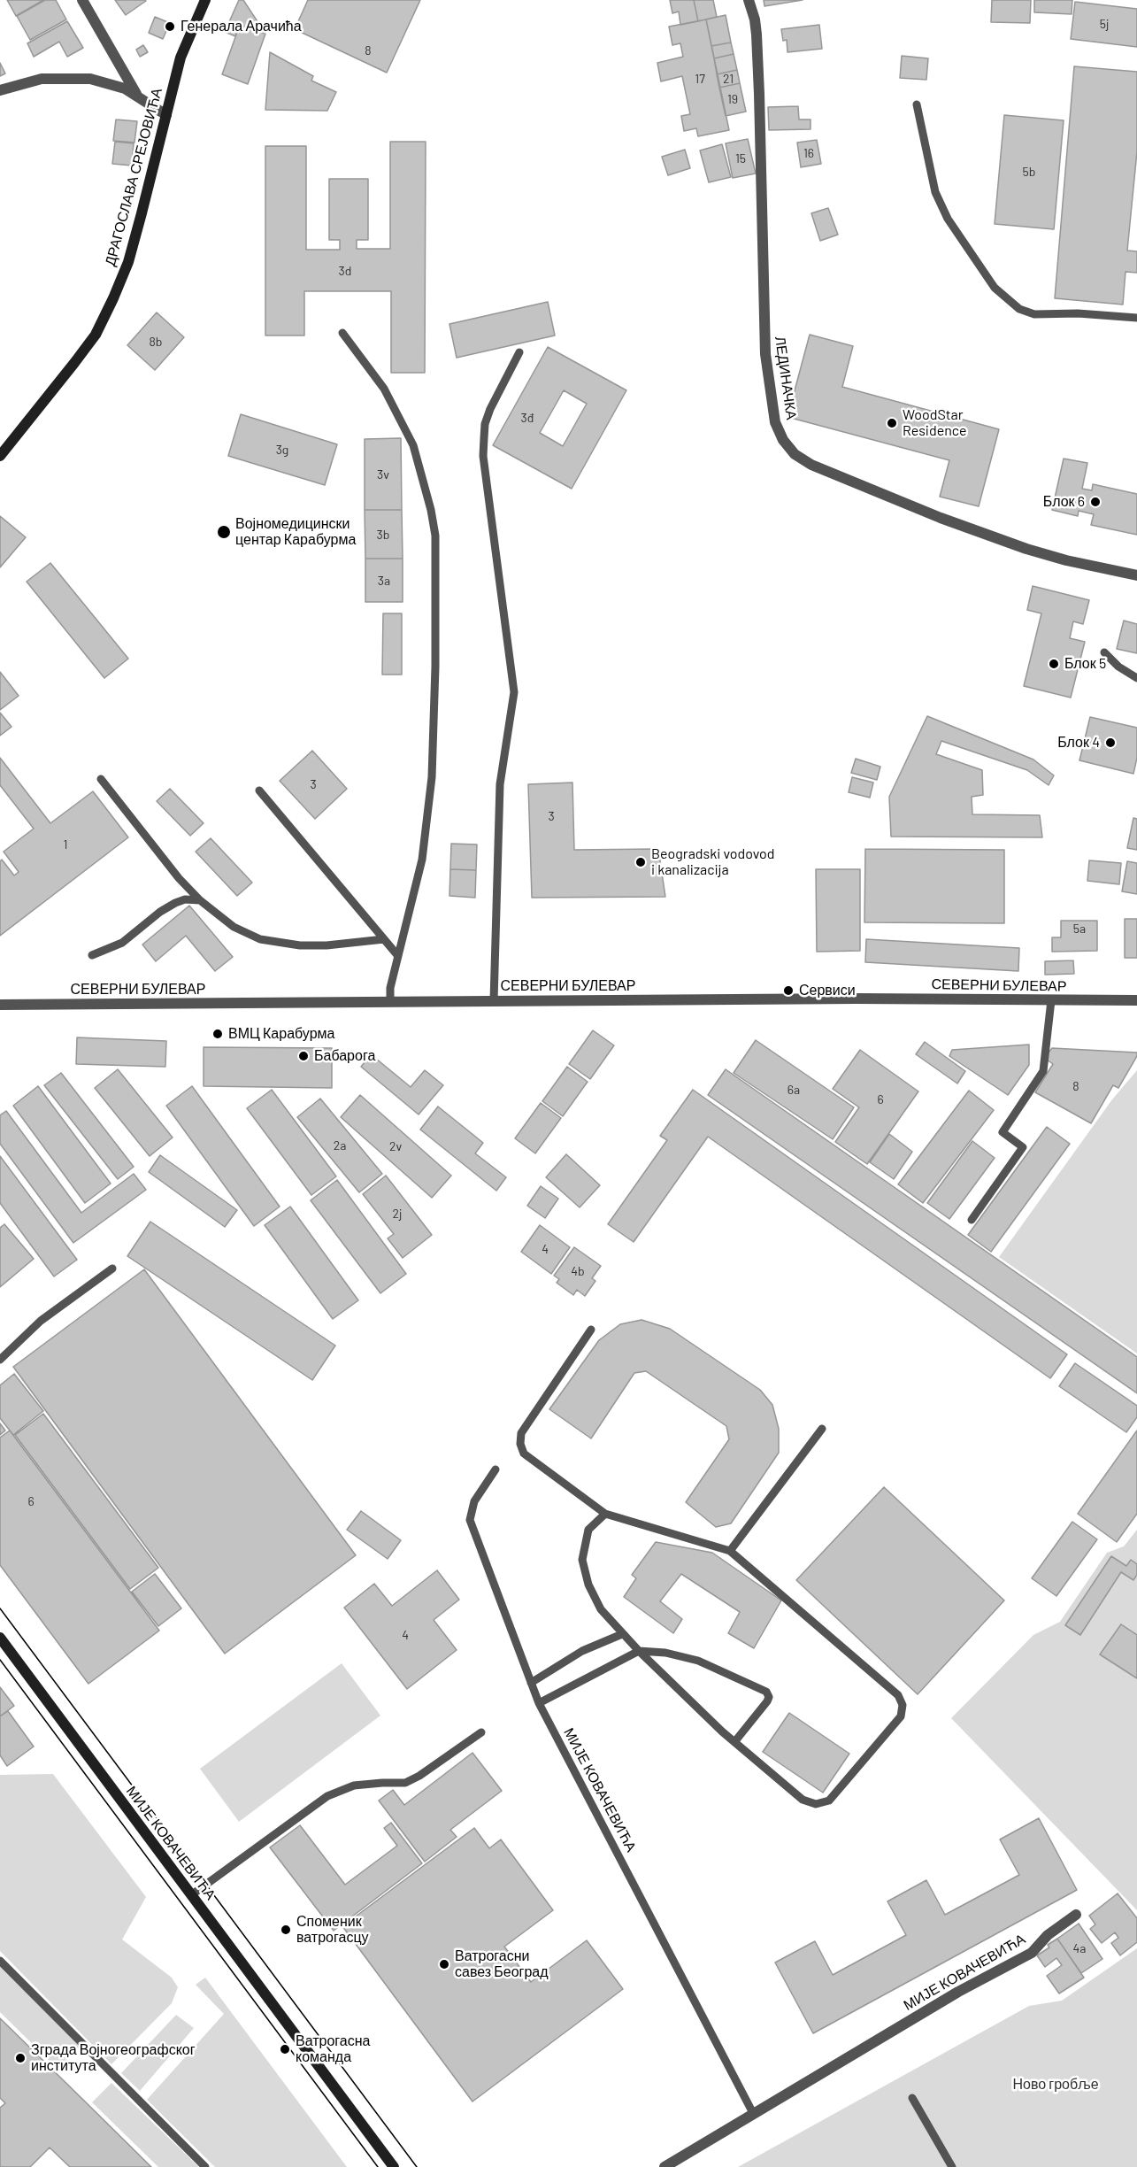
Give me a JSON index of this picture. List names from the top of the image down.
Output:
{
  "streets": {
    "main road": ["ДРАГОСЛАВА СРЕЈОВИЋА", "МИЈЕ КОВАЧЕВИЋА"],
    "street": ["ЛЕДИНАЧКА", "СЕВЕРНИ БУЛЕВАР"]
  },
  "parks": ["Ново гробље"],
  "places": [
    "Генерала Арачића",
    "WoodStar Residence",
    "Блок 6",
    "Војномедицински центар Карабурма",
    "Блок 5",
    "Блок 4",
    "Beogradski vodovod i kanalizacija",
    "Сервиси",
    "ВМЦ Карабурма",
    "Бабарога",
    "Споменик ватрогасцу",
    "Ватрогасни савез Београд",
    "Ватрогасна команда",
    "Зграда Војногеографског института"
  ],
  "house_numbers": [
    "5j",
    "8",
    "17",
    "21",
    "19",
    "16",
    "15",
    "5b",
    "3d",
    "8b",
    "3đ",
    "3g",
    "3v",
    "3b",
    "3a",
    "3",
    "3",
    "1",
    "5a",
    "8",
    "6a",
    "6",
    "2a",
    "2v",
    "2j",
    "4",
    "4b",
    "6",
    "4",
    "4a"
  ]
}
